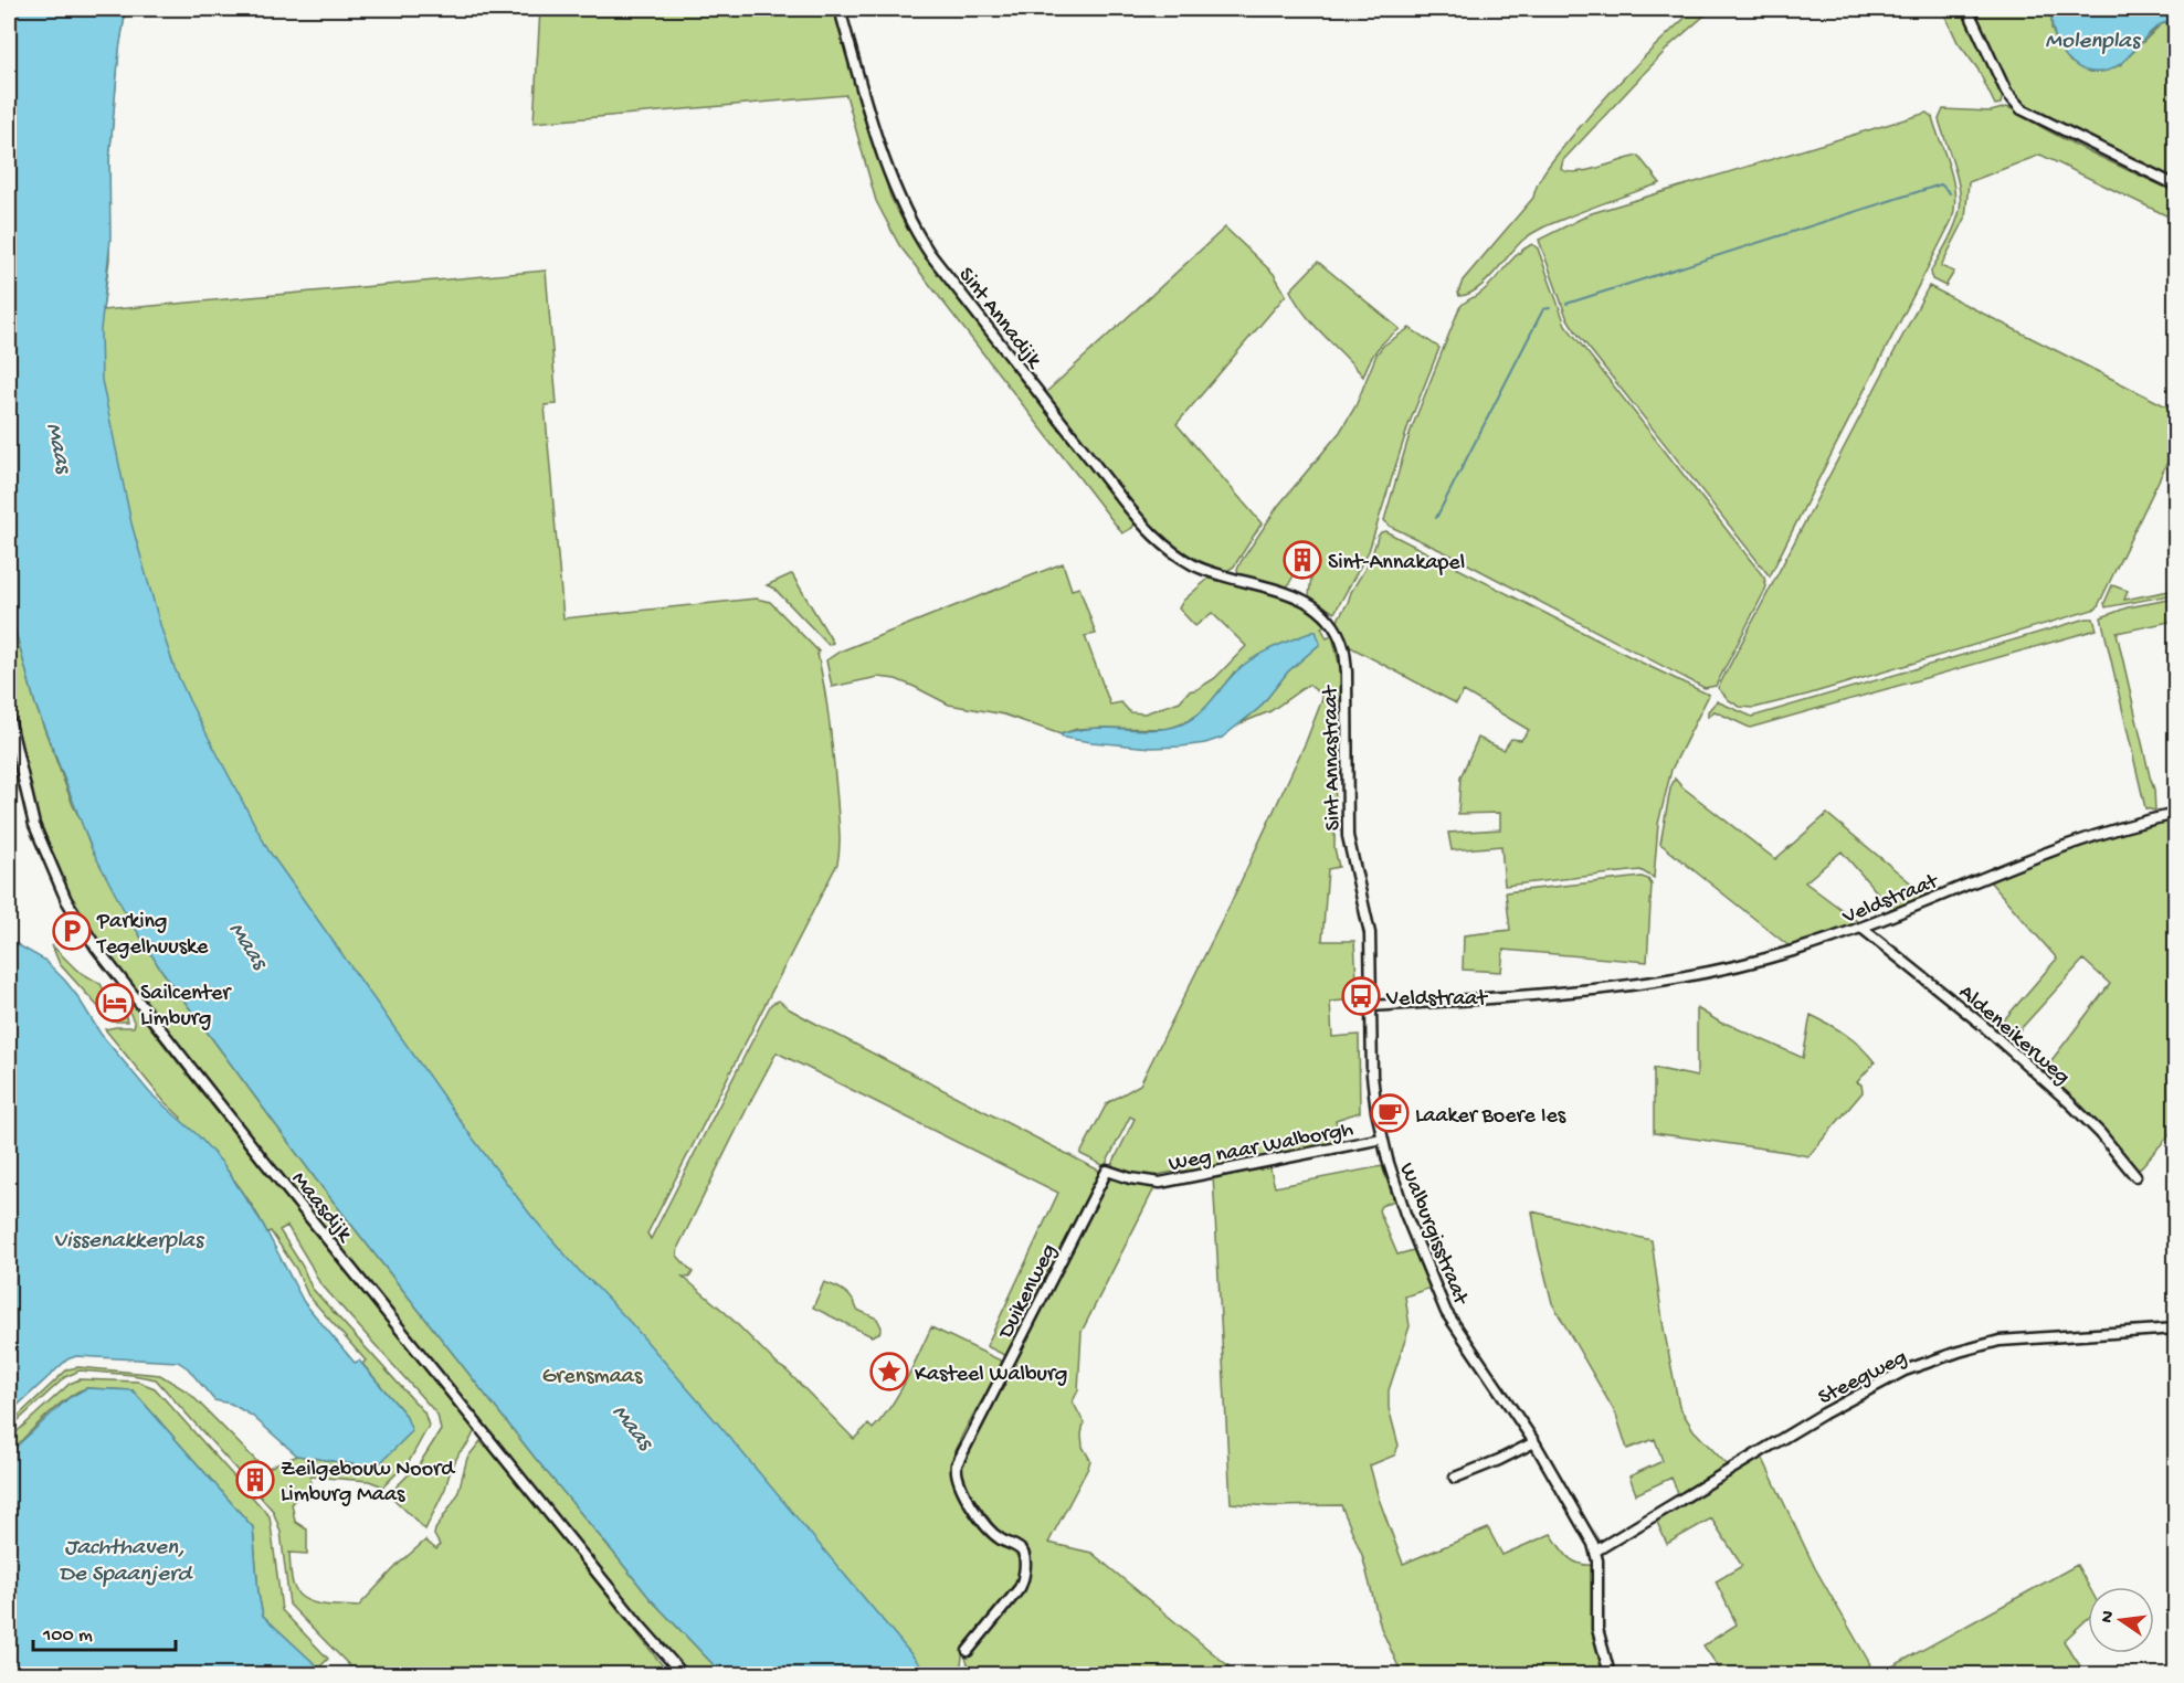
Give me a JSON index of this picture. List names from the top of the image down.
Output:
{
  "streets": {
    "street": [
      "Sint Annadijk",
      "Sint Annastraat",
      "Veldstraat",
      "Aldeneikerweg",
      "Weg naar Walborgh",
      "Maasdijk",
      "Walburgisstraat",
      "Duikenweg",
      "Steegweg"
    ]
  },
  "crossings": [
    ["Sint Annadijk", "Sint Annastraat"],
    ["Sint Annastraat", "Veldstraat"],
    ["Sint Annastraat", "Walburgisstraat"],
    ["Veldstraat", "Aldeneikerweg"],
    ["Veldstraat", "Walburgisstraat"],
    ["Weg naar Walborgh", "Walburgisstraat"],
    ["Weg naar Walborgh", "Duikenweg"],
    ["Walburgisstraat", "Steegweg"]
  ],
  "water": [
    "Molenplas",
    "Maas",
    "Vissenakkerplas",
    "Jachthaven, De Spaanjerd"
  ],
  "parks": ["Grensmaas"],
  "places": {
    "building": ["Sint-Annakapel", "Zeilgebouw Noord Limburg Maas"],
    "parking": ["Parking Tegelhuuske"],
    "bus stop": ["Veldstraat"],
    "hotel": ["Sailcenter Limburg"],
    "cafe": ["Laaker Boere Ies"],
    "place": ["Kasteel Walburg"]
  },
  "scale_bar": "100 m",
  "north": "left"
}
